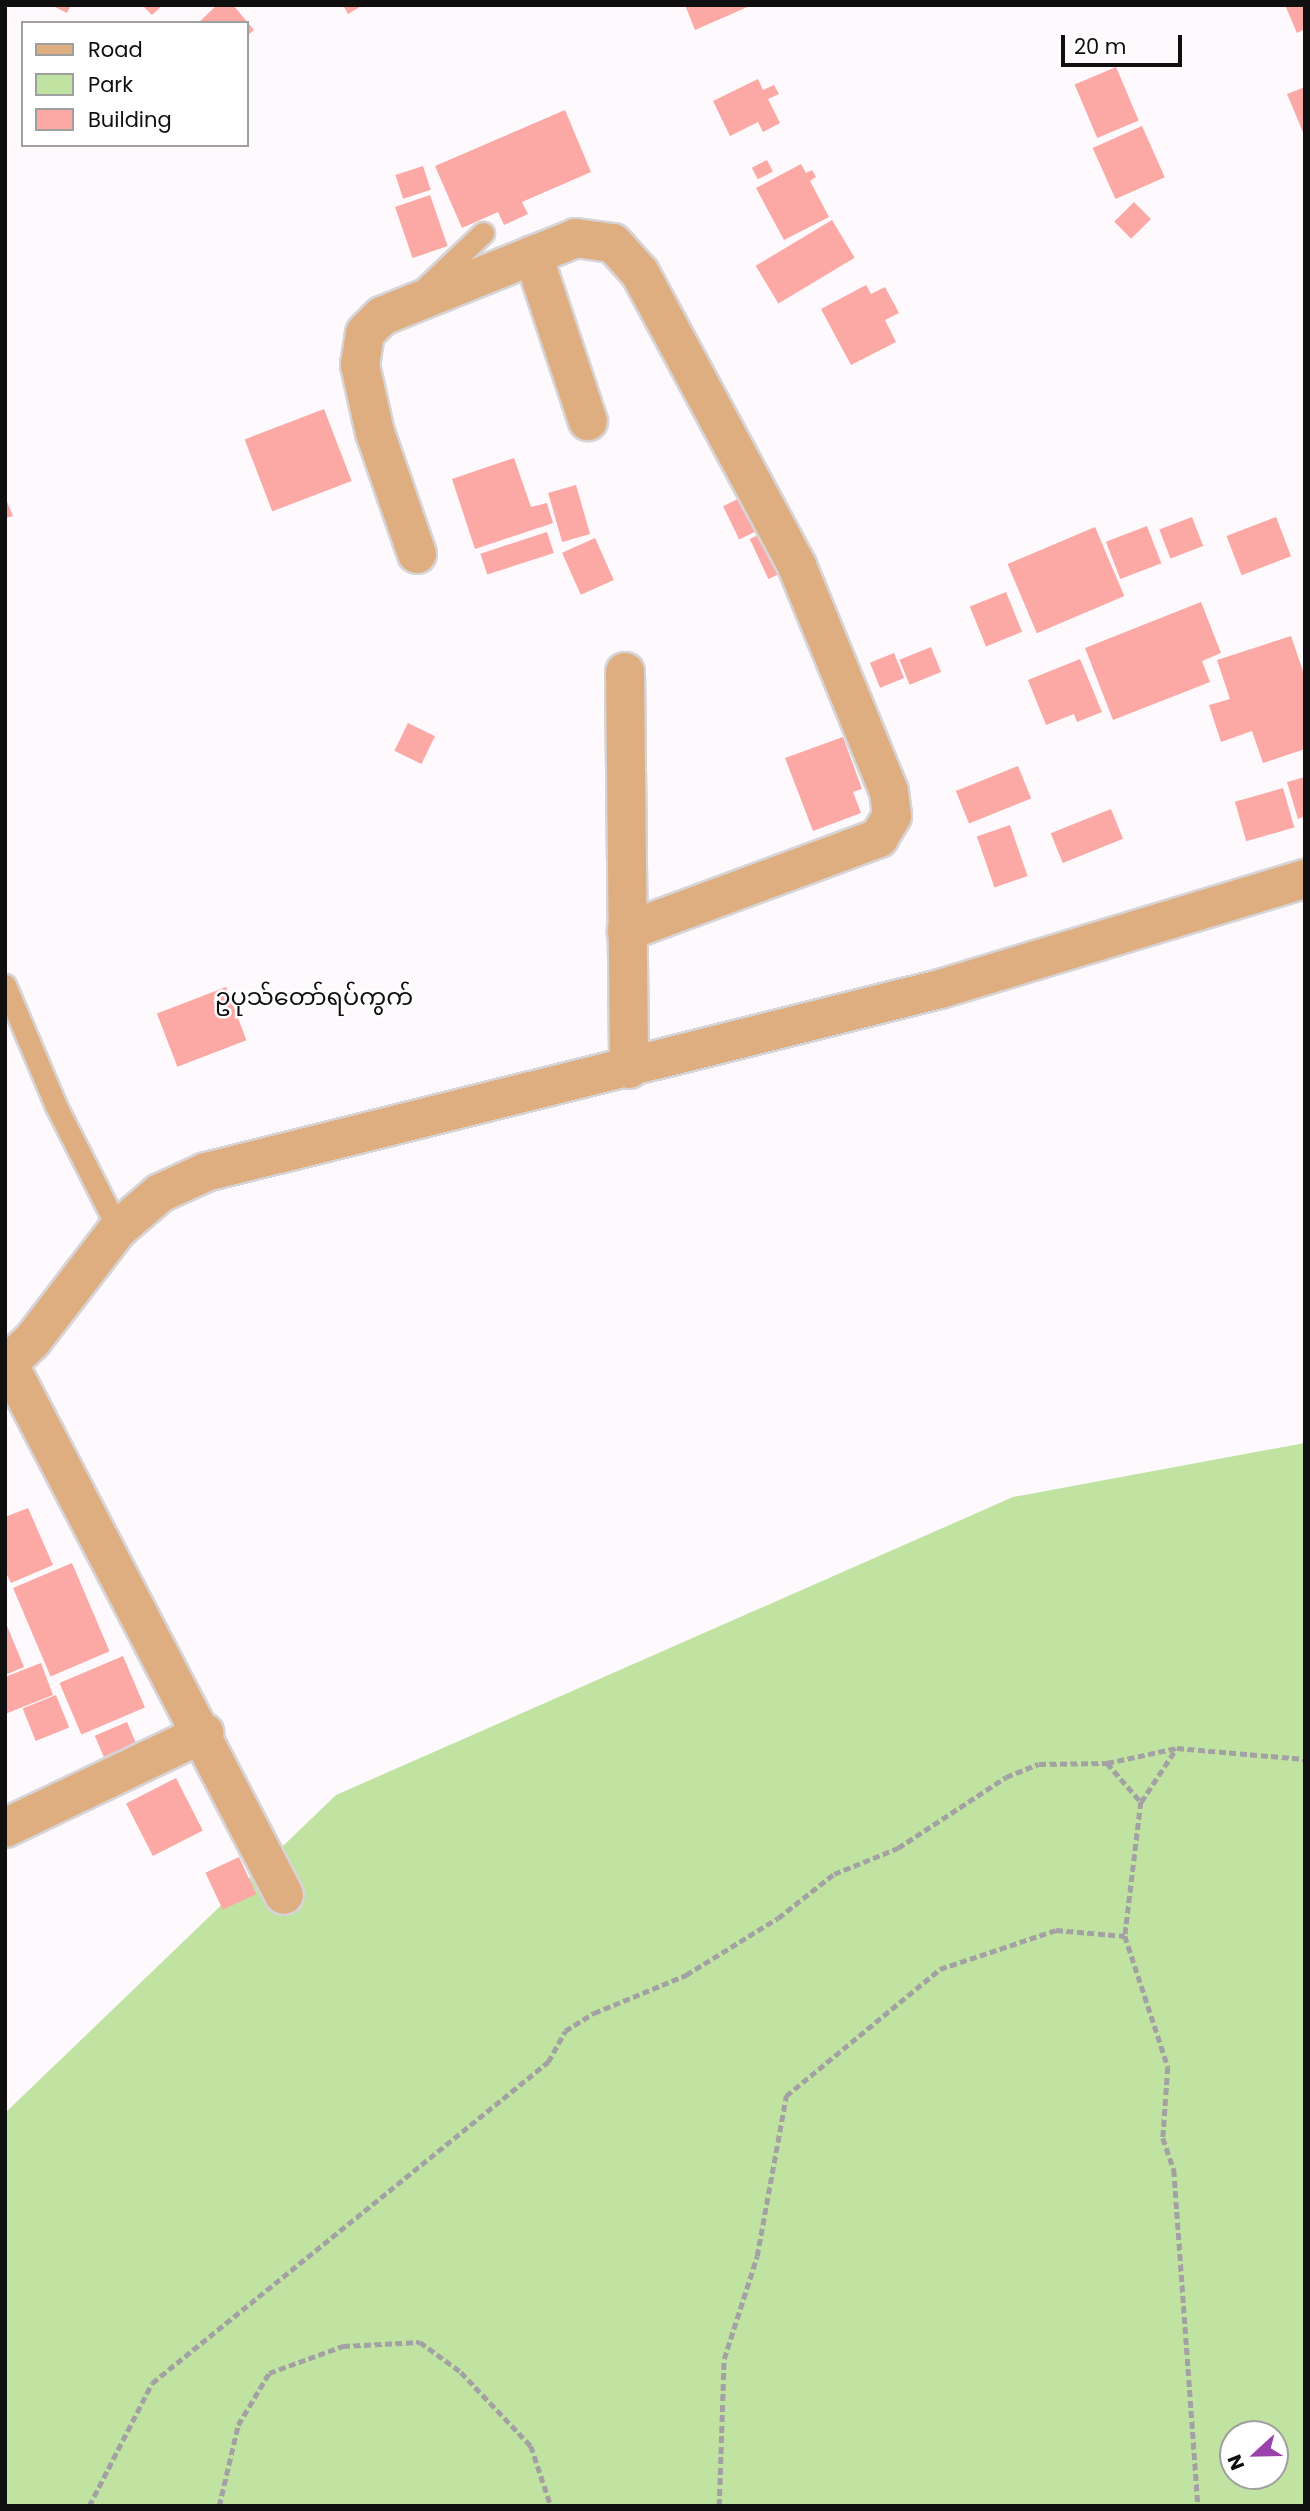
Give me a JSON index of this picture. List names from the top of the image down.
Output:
{
  "districts": ["ဥပုသ်တော်ရပ်ကွက်"],
  "legend": ["Road", "Park", "Building"],
  "scale_bar": "20 m",
  "north": "left"
}
